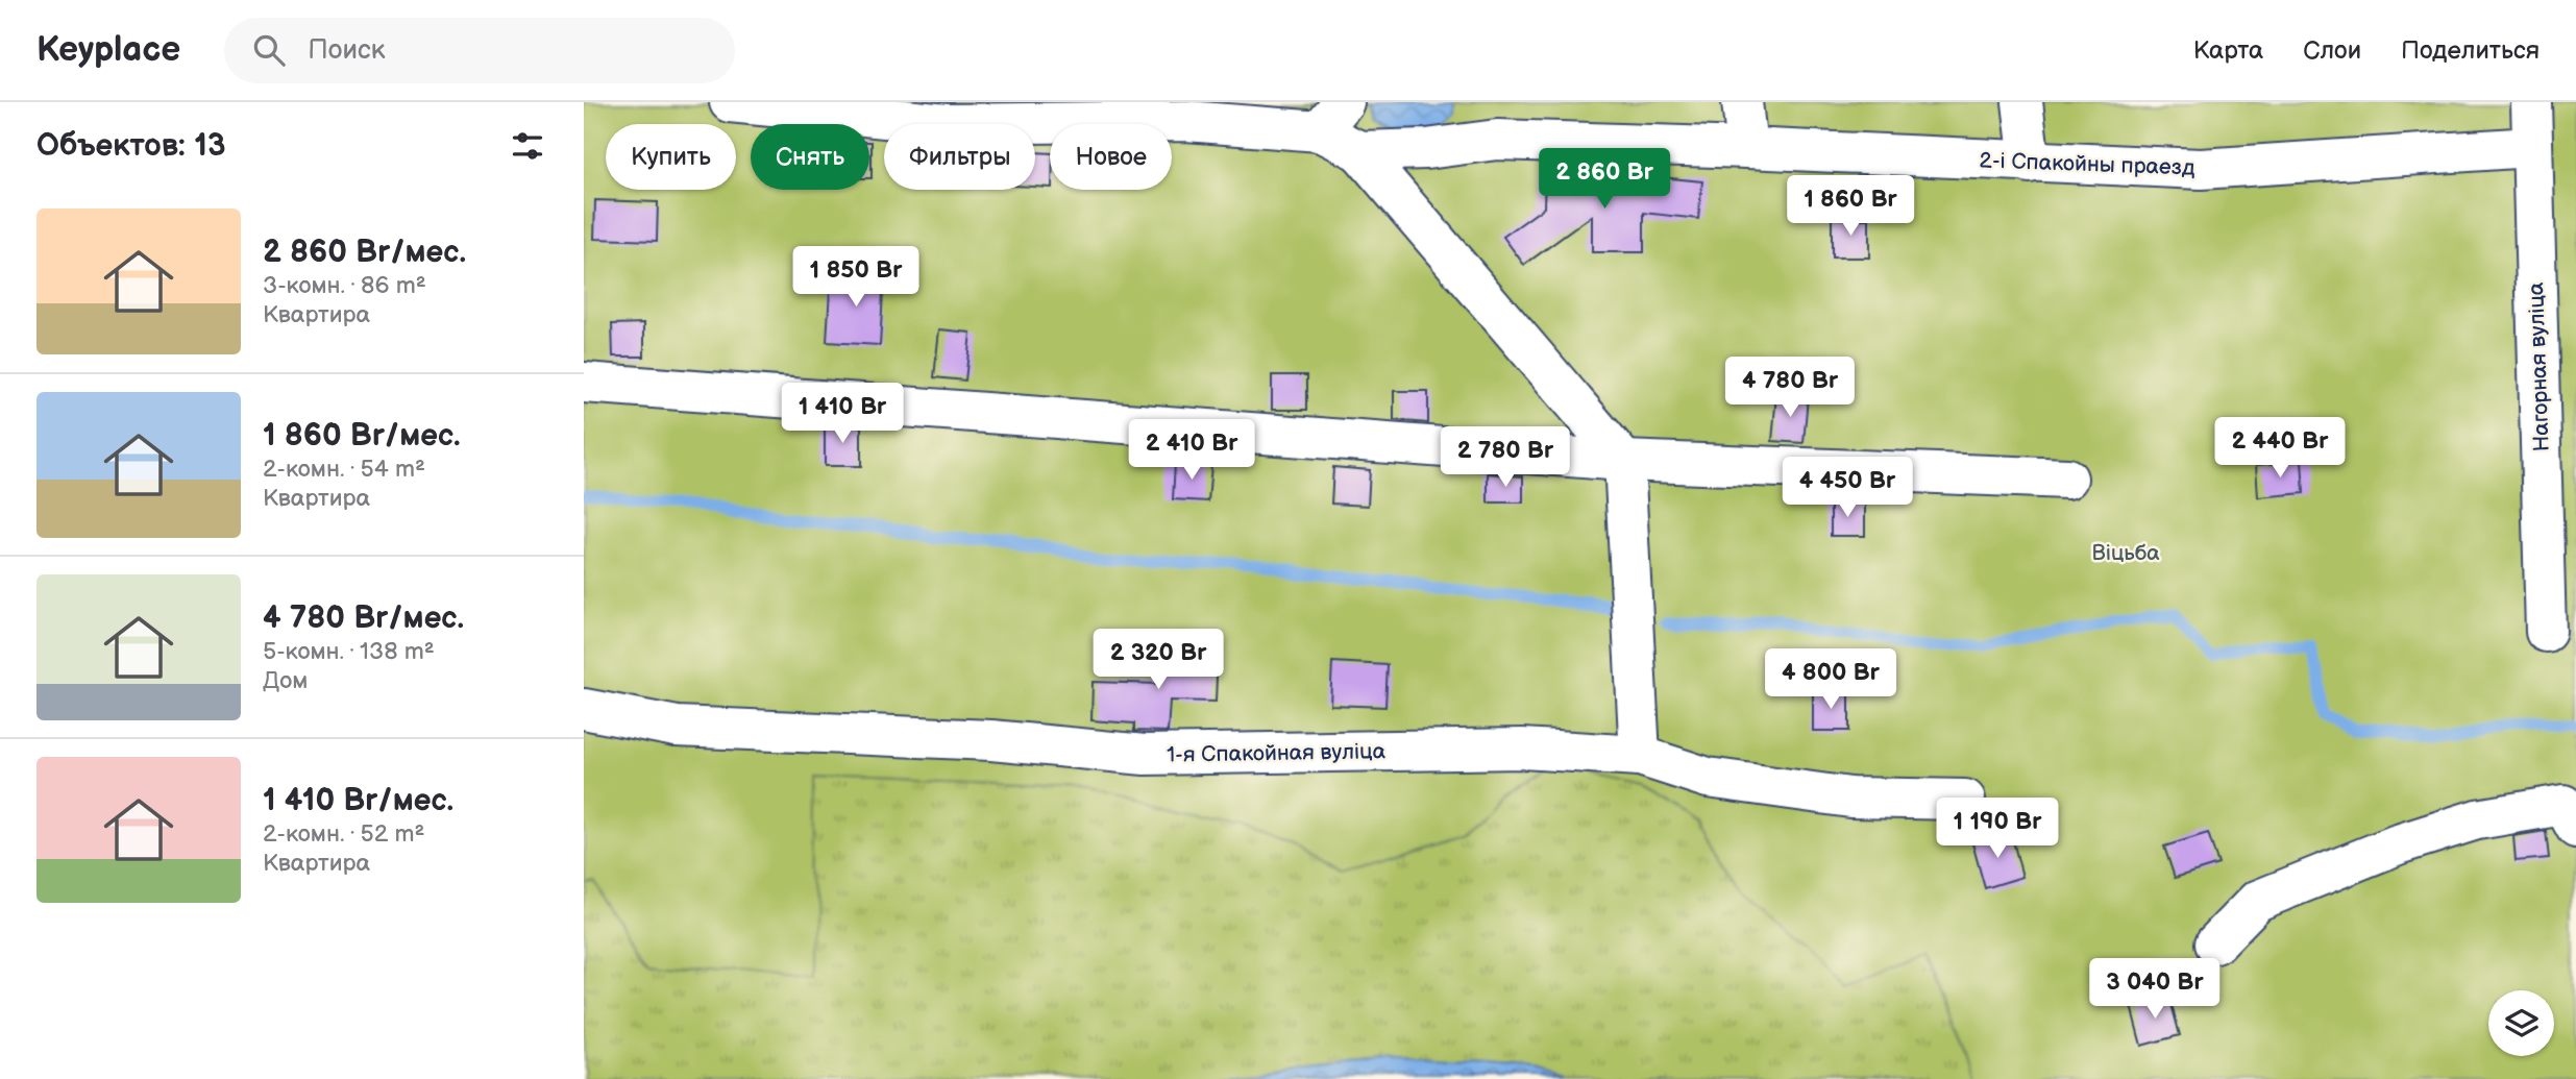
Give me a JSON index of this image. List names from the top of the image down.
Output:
{
  "streets": {
    "lane": ["2-і Спакойны праезд", "Нагорная вуліца", "1-я Спакойная вуліца"]
  },
  "crossings": [
    ["2-і Спакойны праезд", "Нагорная вуліца"]
  ],
  "parks": ["Віцьба"],
  "page": {
    "header": "Keyplace",
    "search": "Поиск",
    "nav": ["Карта", "Слои", "Поделиться"],
    "heading": "Объектов: 13",
    "chip": [
      "Купить",
      "Снять",
      "Фильтры",
      "Новое"
    ],
    "price": [
      "2 860 Br",
      "1 860 Br",
      "1 850 Br",
      "4 780 Br",
      "1 410 Br",
      "2 440 Br",
      "2 410 Br",
      "2 780 Br",
      "4 450 Br",
      "2 320 Br",
      "4 800 Br",
      "1 190 Br",
      "3 040 Br"
    ],
    "list": [
      {
        "name": "2 860 Br/мес.",
        "note": "3-комн. · 86 m² · Квартира"
      },
      {
        "name": "1 860 Br/мес.",
        "note": "2-комн. · 54 m² · Квартира"
      },
      {
        "name": "4 780 Br/мес.",
        "note": "5-комн. · 138 m² · Дом"
      },
      {
        "name": "1 410 Br/мес.",
        "note": "2-комн. · 52 m² · Квартира"
      }
    ]
  }
}
